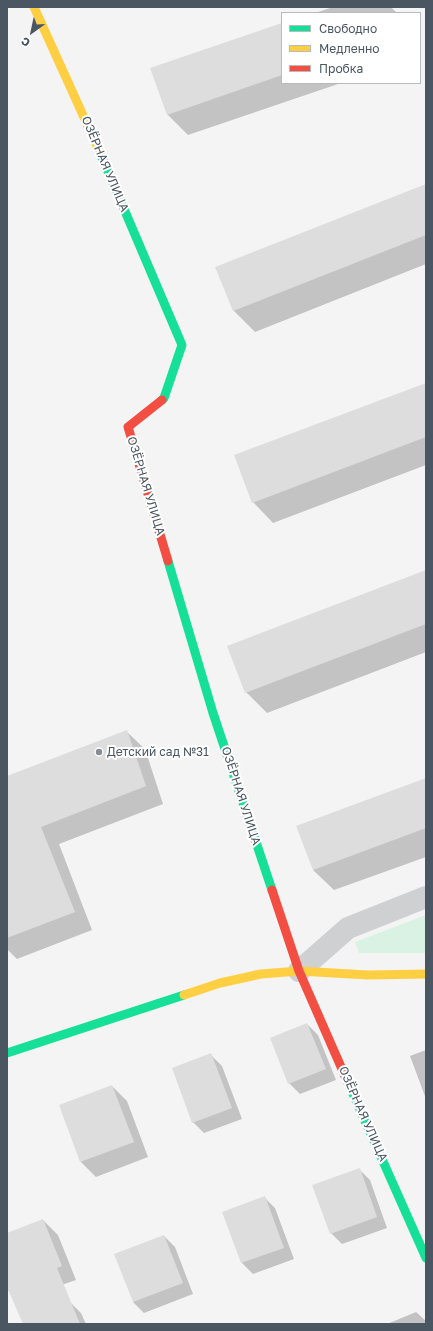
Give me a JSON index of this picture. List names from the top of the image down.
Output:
{
  "streets": {
    "street": ["ОЗЁРНАЯ УЛИЦА"]
  },
  "places": ["Детский сад №31"],
  "legend": ["Свободно", "Медленно", "Пробка"],
  "north": "bottom left"
}
